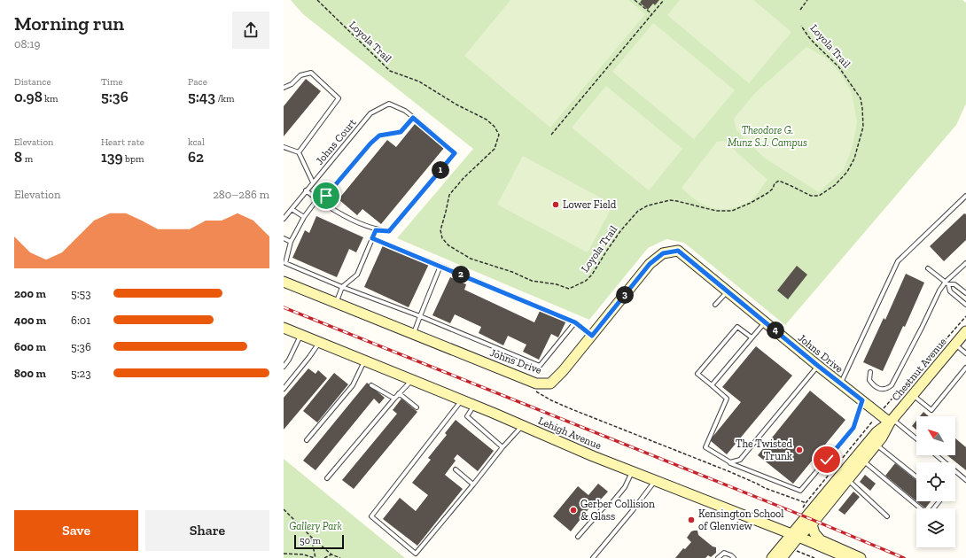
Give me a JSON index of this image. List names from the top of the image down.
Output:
{
  "streets": {
    "street": ["Johns Drive", "Chestnut Avenue", "Lehigh Avenue"],
    "lane": ["Johns Court"],
    "path": ["Loyola Trail"]
  },
  "crossings": [
    ["Johns Drive", "Chestnut Avenue"],
    ["Chestnut Avenue", "Lehigh Avenue"]
  ],
  "parks": ["Theodore G. Munz S.J. Campus", "Gallery Park"],
  "places": [
    "Lower Field",
    "The Twisted Trunk",
    "Gerber Collision & Glass",
    "Kensington School of Glenview"
  ],
  "scale_bar": "50 m",
  "north": "top left",
  "page": {
    "heading": ["Morning run", "08:19"],
    "stats": [
      ["Distance", "0.98 km"],
      ["Time", "5:36"],
      ["Pace", "5:43 /km"],
      ["Elevation", "8 m"],
      ["Heart rate", "139 bpm"],
      ["kcal", "62"]
    ],
    "pins": [
      "1",
      "2",
      "3",
      "4"
    ],
    "chart": ["Elevation", "280–286 m"],
    "list": [
      {
        "name": "200 m",
        "note": "5:53"
      },
      {
        "name": "400 m",
        "note": "6:01"
      },
      {
        "name": "600 m",
        "note": "5:36"
      },
      {
        "name": "800 m",
        "note": "5:23"
      }
    ],
    "buttons": ["Save", "Share"],
    "scale": "50 m"
  }
}
